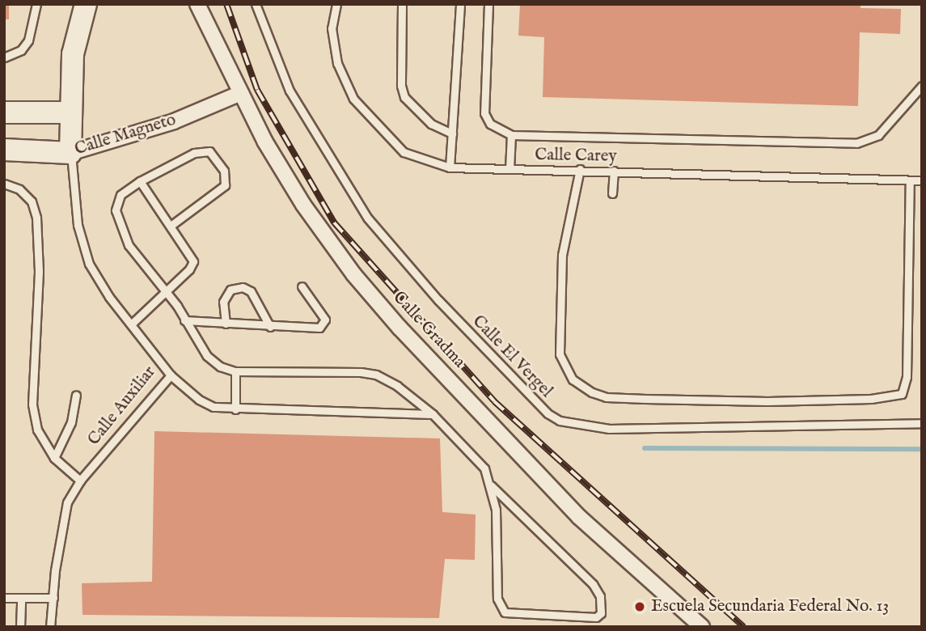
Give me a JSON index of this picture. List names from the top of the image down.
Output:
{
  "streets": {
    "main road": ["Calle Magneto"],
    "street": ["Calle Gradma"],
    "lane": ["Calle Carey", "Calle El Vergel", "Calle Auxiliar"]
  },
  "crossings": [
    ["Calle Magneto", "Calle Gradma"],
    ["Calle Magneto", "Calle Auxiliar"]
  ],
  "places": ["Escuela Secundaria Federal No. 13"]
}
